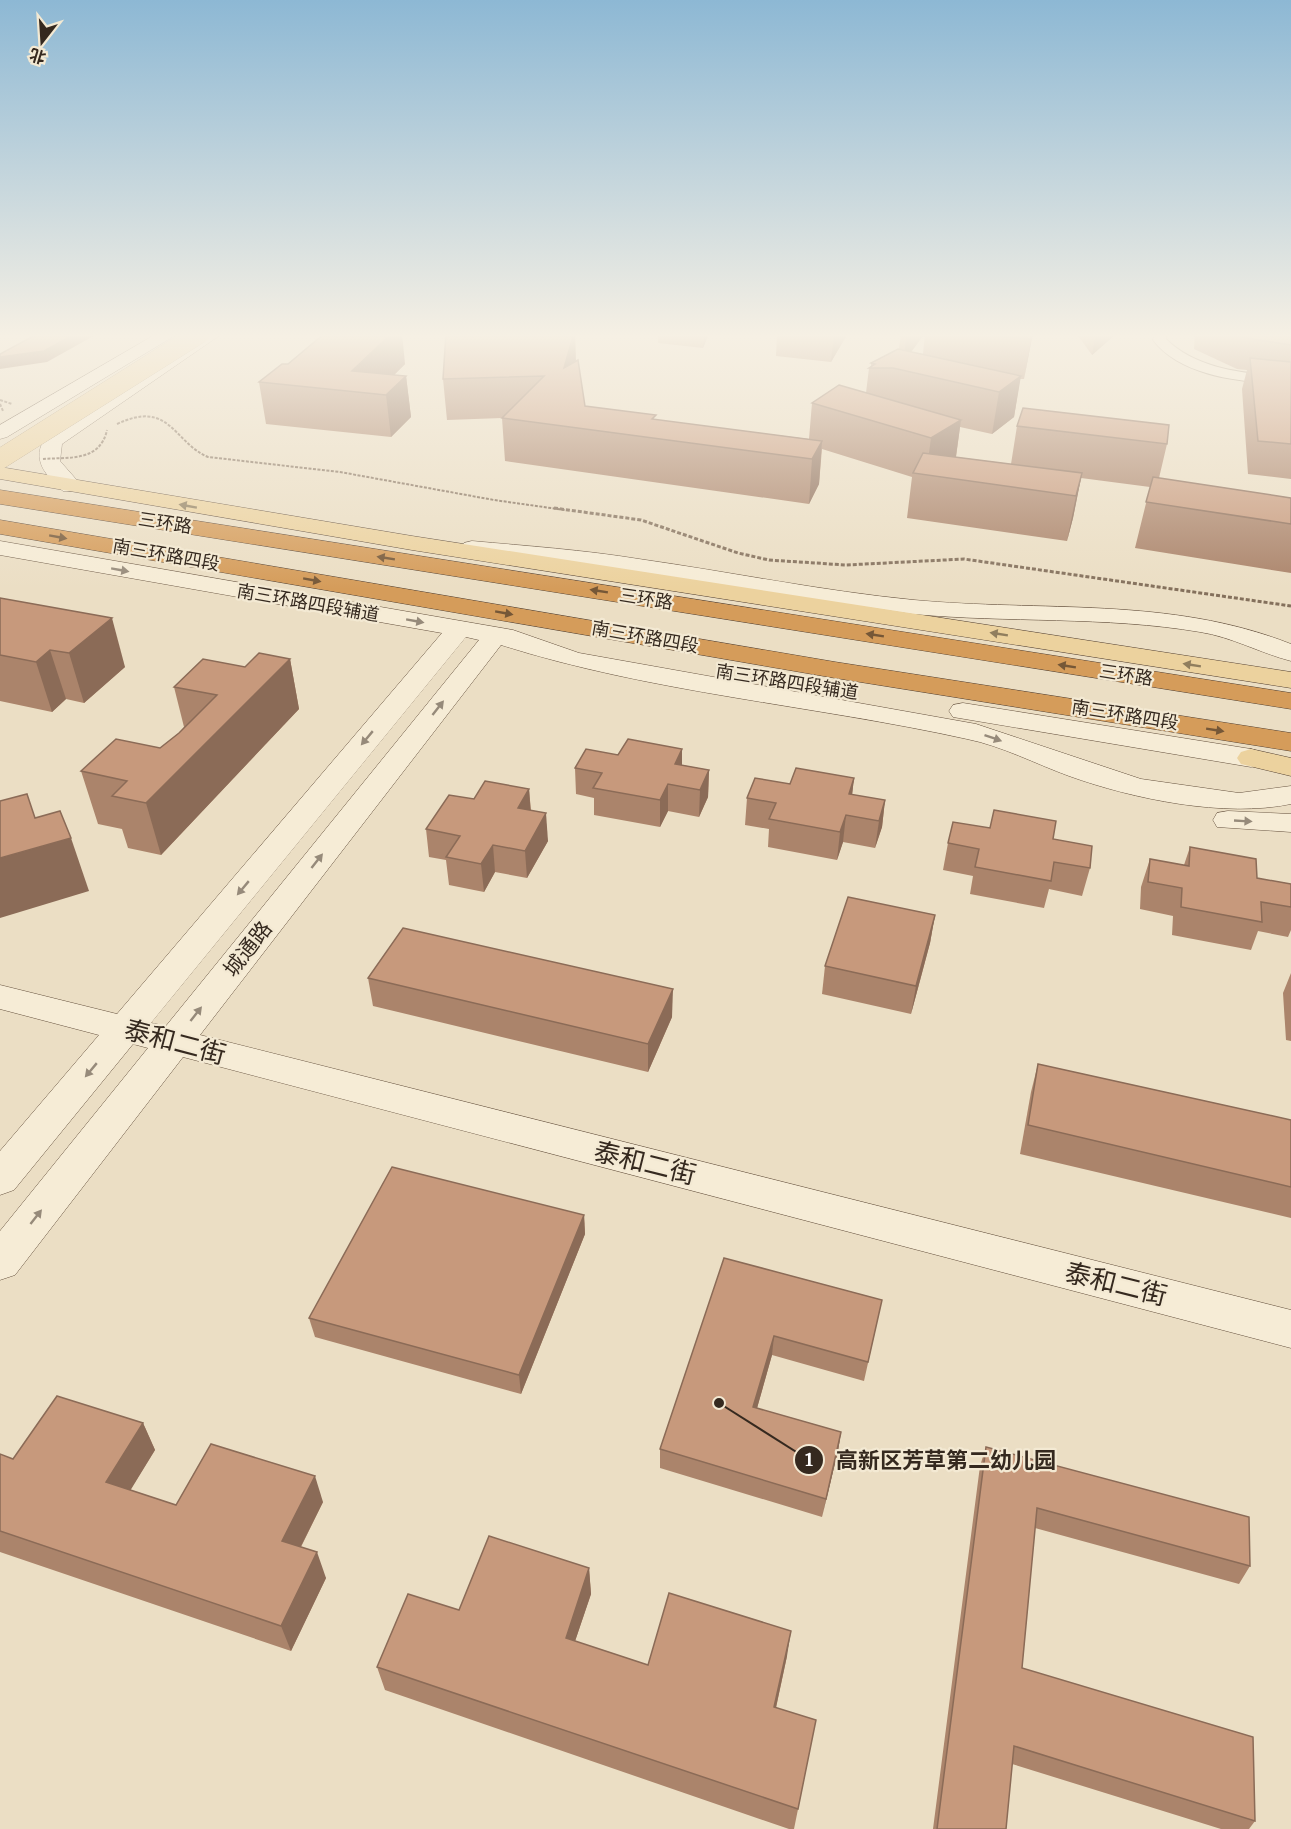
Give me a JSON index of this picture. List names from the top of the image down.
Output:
{
  "streets": {
    "highway": ["三环路", "南三环路四段"],
    "main road": ["南三环路四段辅道", "城通路", "泰和二街"]
  },
  "crossings": [
    ["南三环路四段", "南三环路四段辅道"],
    ["南三环路四段辅道", "城通路"],
    ["城通路", "泰和二街"]
  ],
  "places": ["高新区芳草第二幼儿园"],
  "north": "bottom"
}
